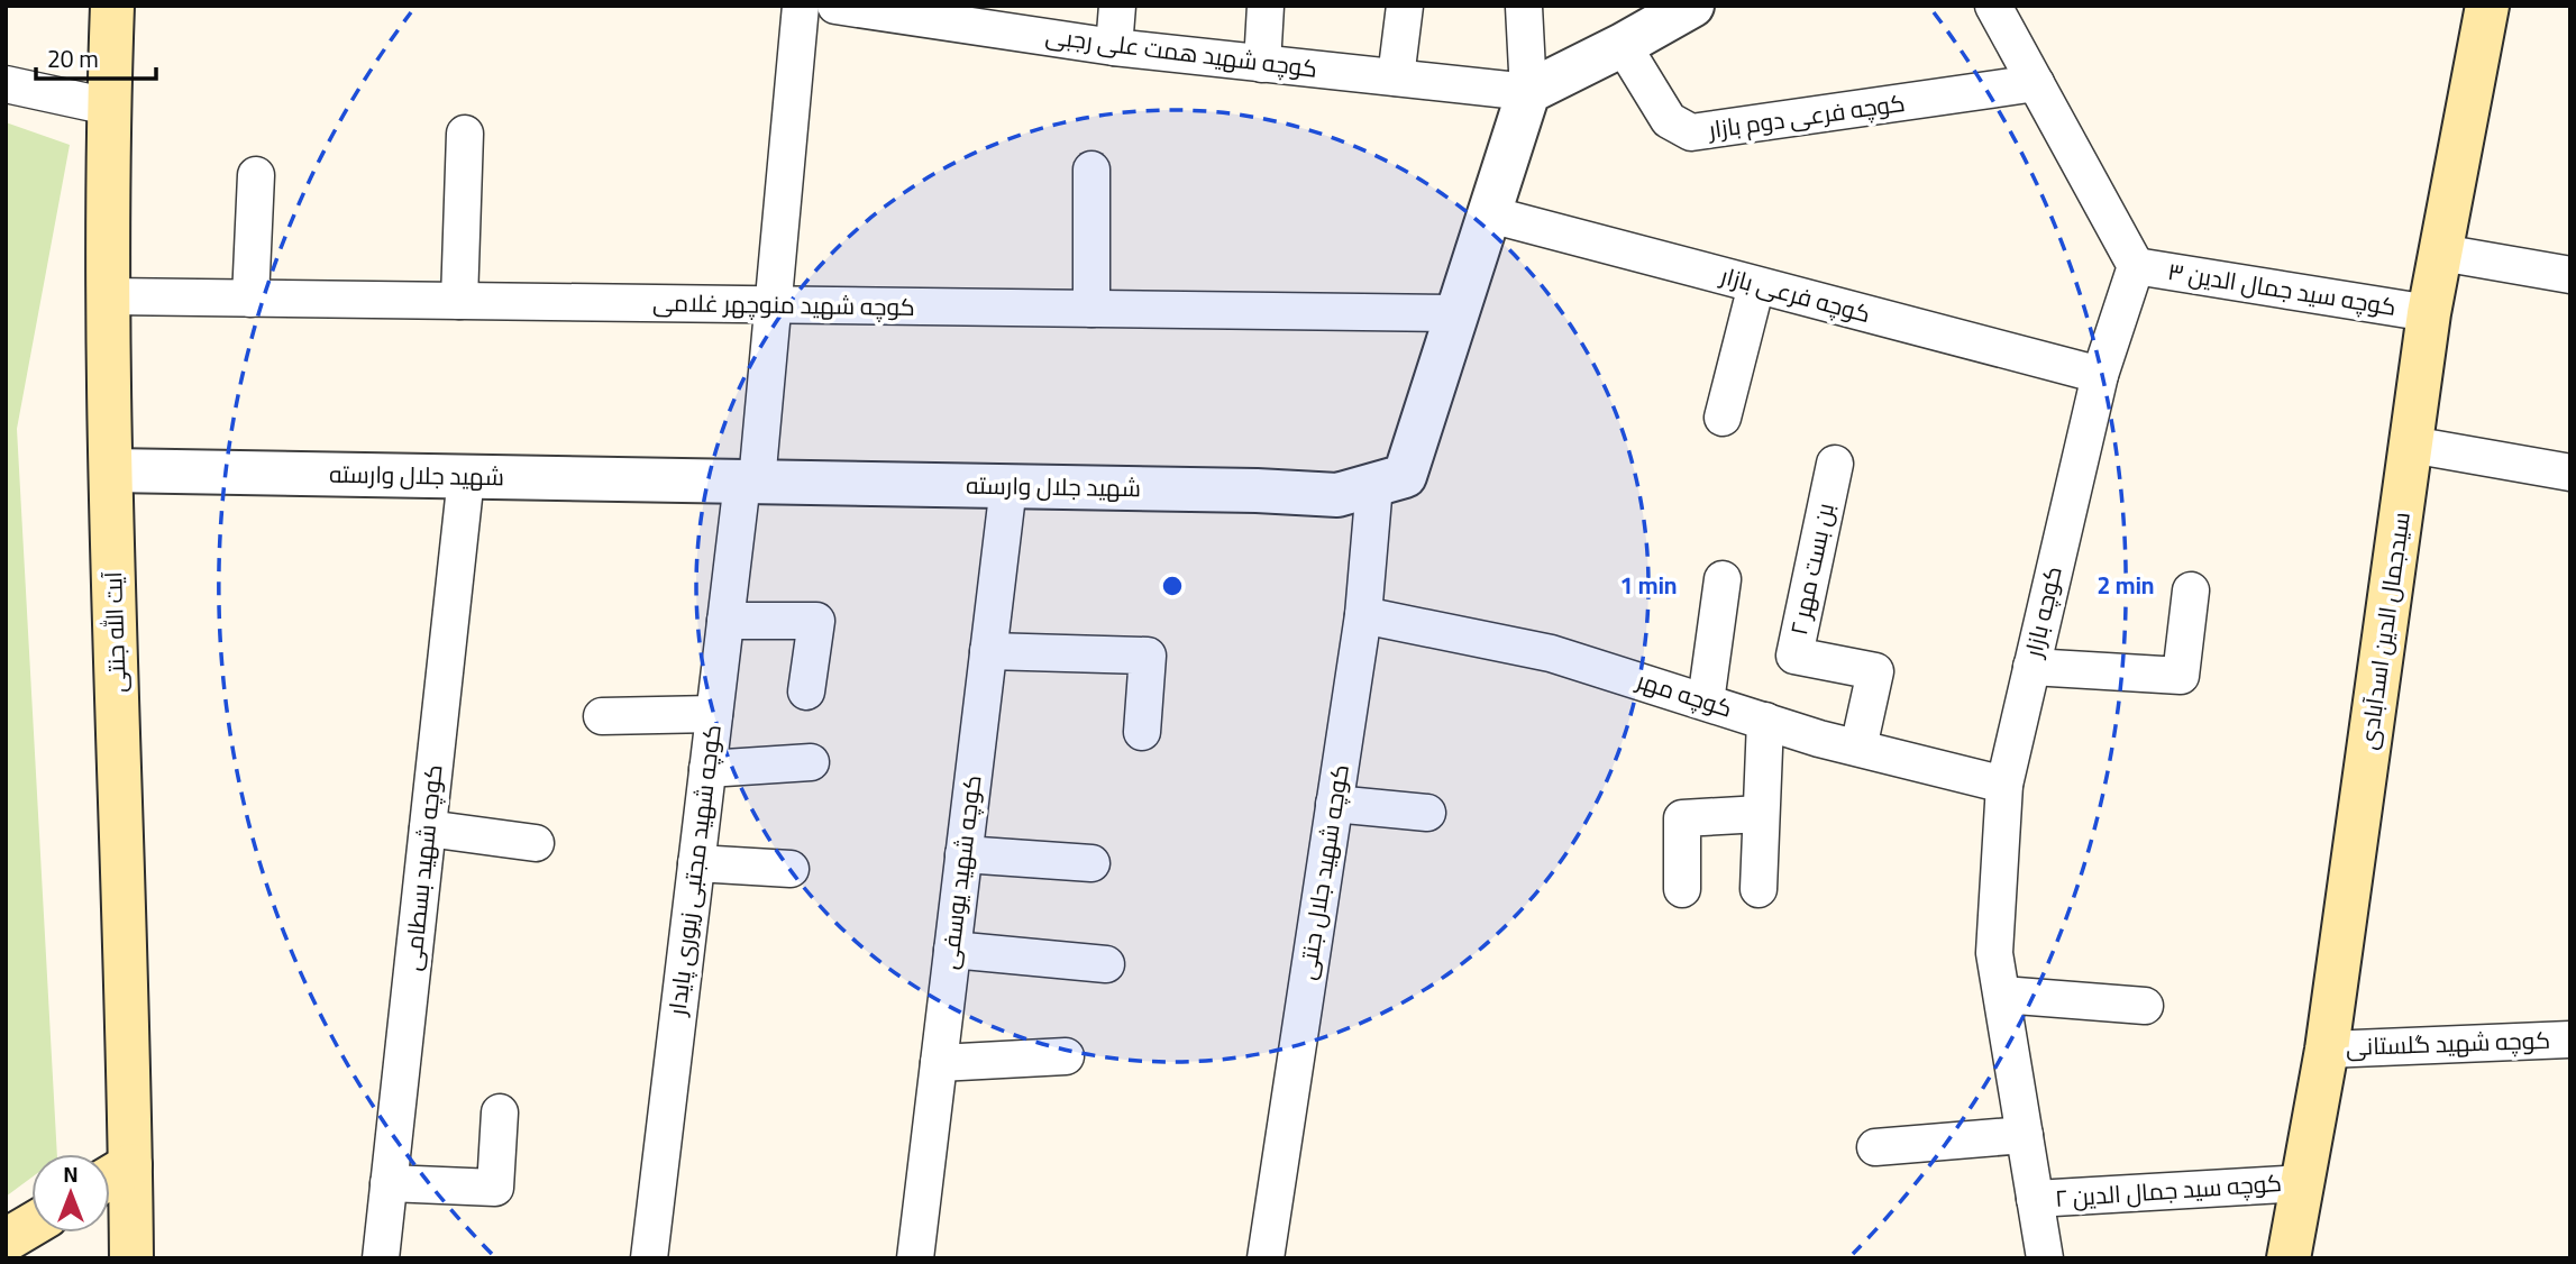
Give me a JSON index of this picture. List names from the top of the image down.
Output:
{
  "streets": {
    "main road": ["سیدجمال الدین اسدآبادی", "آیت الله جنتی"],
    "street": [
      "کوچه شهید همت علی رجبی",
      "کوچه فرعی دوم بازار",
      "کوچه سید جمال الدین ۳",
      "کوچه فرعی بازار",
      "کوچه شهید منوچهر غلامی",
      "شهید جلال وارسته",
      "بن بست مهر ۲",
      "کوچه بازار",
      "کوچه مهر",
      "کوچه شهید بسطامی",
      "کوچه شهید مجتبی زیوری پایدار",
      "کوچه شهید یوسفی",
      "کوچه شهید جلال جنتی",
      "کوچه شهید گلستانی",
      "کوچه سید جمال الدین ۲"
    ]
  },
  "crossings": [
    ["کوچه شهید همت علی رجبی", "شهید جلال وارسته"],
    ["کوچه سید جمال الدین ۳", "کوچه بازار"],
    ["کوچه سید جمال الدین ۳", "سیدجمال الدین اسدآبادی"],
    ["کوچه فرعی بازار", "شهید جلال وارسته"],
    ["کوچه فرعی بازار", "کوچه بازار"],
    ["کوچه شهید منوچهر غلامی", "شهید جلال وارسته"],
    ["کوچه شهید منوچهر غلامی", "آیت الله جنتی"],
    ["کوچه شهید منوچهر غلامی", "کوچه شهید مجتبی زیوری پایدار"],
    ["شهید جلال وارسته", "آیت الله جنتی"],
    ["شهید جلال وارسته", "کوچه شهید بسطامی"],
    ["شهید جلال وارسته", "کوچه شهید مجتبی زیوری پایدار"],
    ["شهید جلال وارسته", "کوچه شهید یوسفی"],
    ["شهید جلال وارسته", "کوچه شهید جلال جنتی"],
    ["بن بست مهر ۲", "کوچه مهر"],
    ["کوچه بازار", "کوچه مهر"],
    ["کوچه بازار", "کوچه سید جمال الدین ۲"],
    ["سیدجمال الدین اسدآبادی", "کوچه شهید گلستانی"],
    ["سیدجمال الدین اسدآبادی", "کوچه سید جمال الدین ۲"],
    ["کوچه مهر", "کوچه شهید جلال جنتی"]
  ],
  "scale_bar": "20 m",
  "north": "top",
  "rings": ["1 min", "2 min"]
}
